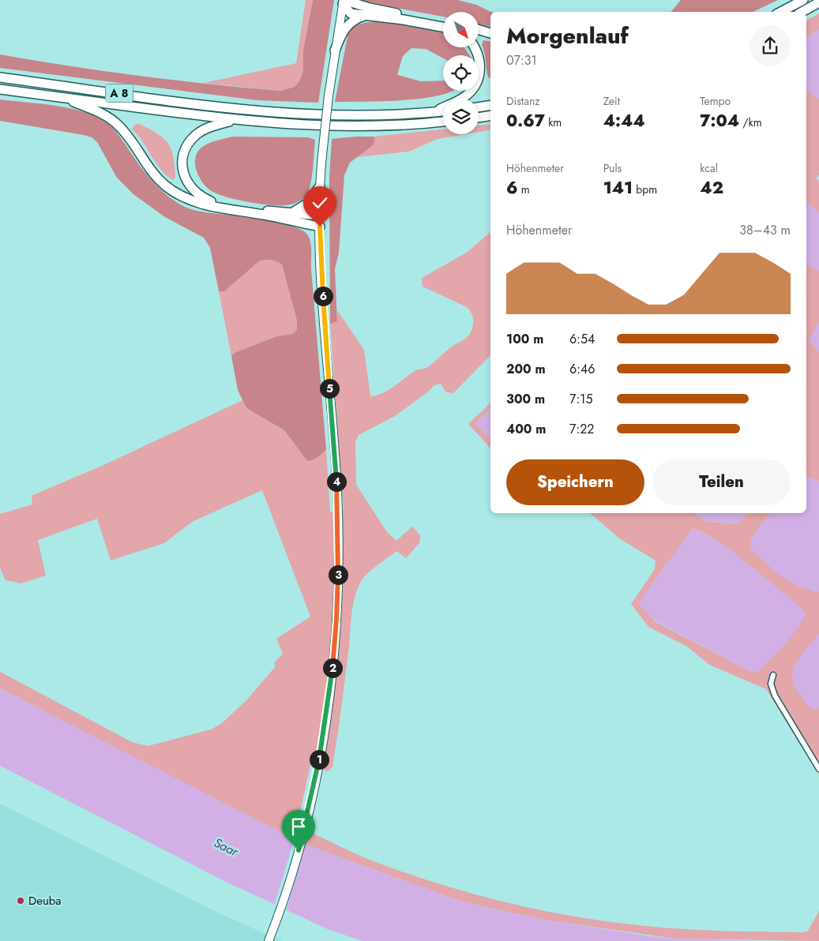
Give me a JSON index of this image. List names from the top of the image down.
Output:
{
  "streets": {
    "highway": ["A 8"]
  },
  "water": ["Saar"],
  "places": ["Deuba"],
  "north": "bottom right",
  "page": {
    "heading": ["Morgenlauf", "07:31"],
    "stats": [
      ["Distanz", "0.67 km"],
      ["Zeit", "4:44"],
      ["Tempo", "7:04 /km"],
      ["Höhenmeter", "6 m"],
      ["Puls", "141 bpm"],
      ["kcal", "42"]
    ],
    "chart": ["Höhenmeter", "38–43 m"],
    "pins": [
      "6",
      "5",
      "4",
      "3",
      "2",
      "1"
    ],
    "list": [
      {
        "name": "100 m",
        "note": "6:54"
      },
      {
        "name": "200 m",
        "note": "6:46"
      },
      {
        "name": "300 m",
        "note": "7:15"
      },
      {
        "name": "400 m",
        "note": "7:22"
      }
    ],
    "buttons": ["Speichern", "Teilen"]
  }
}
